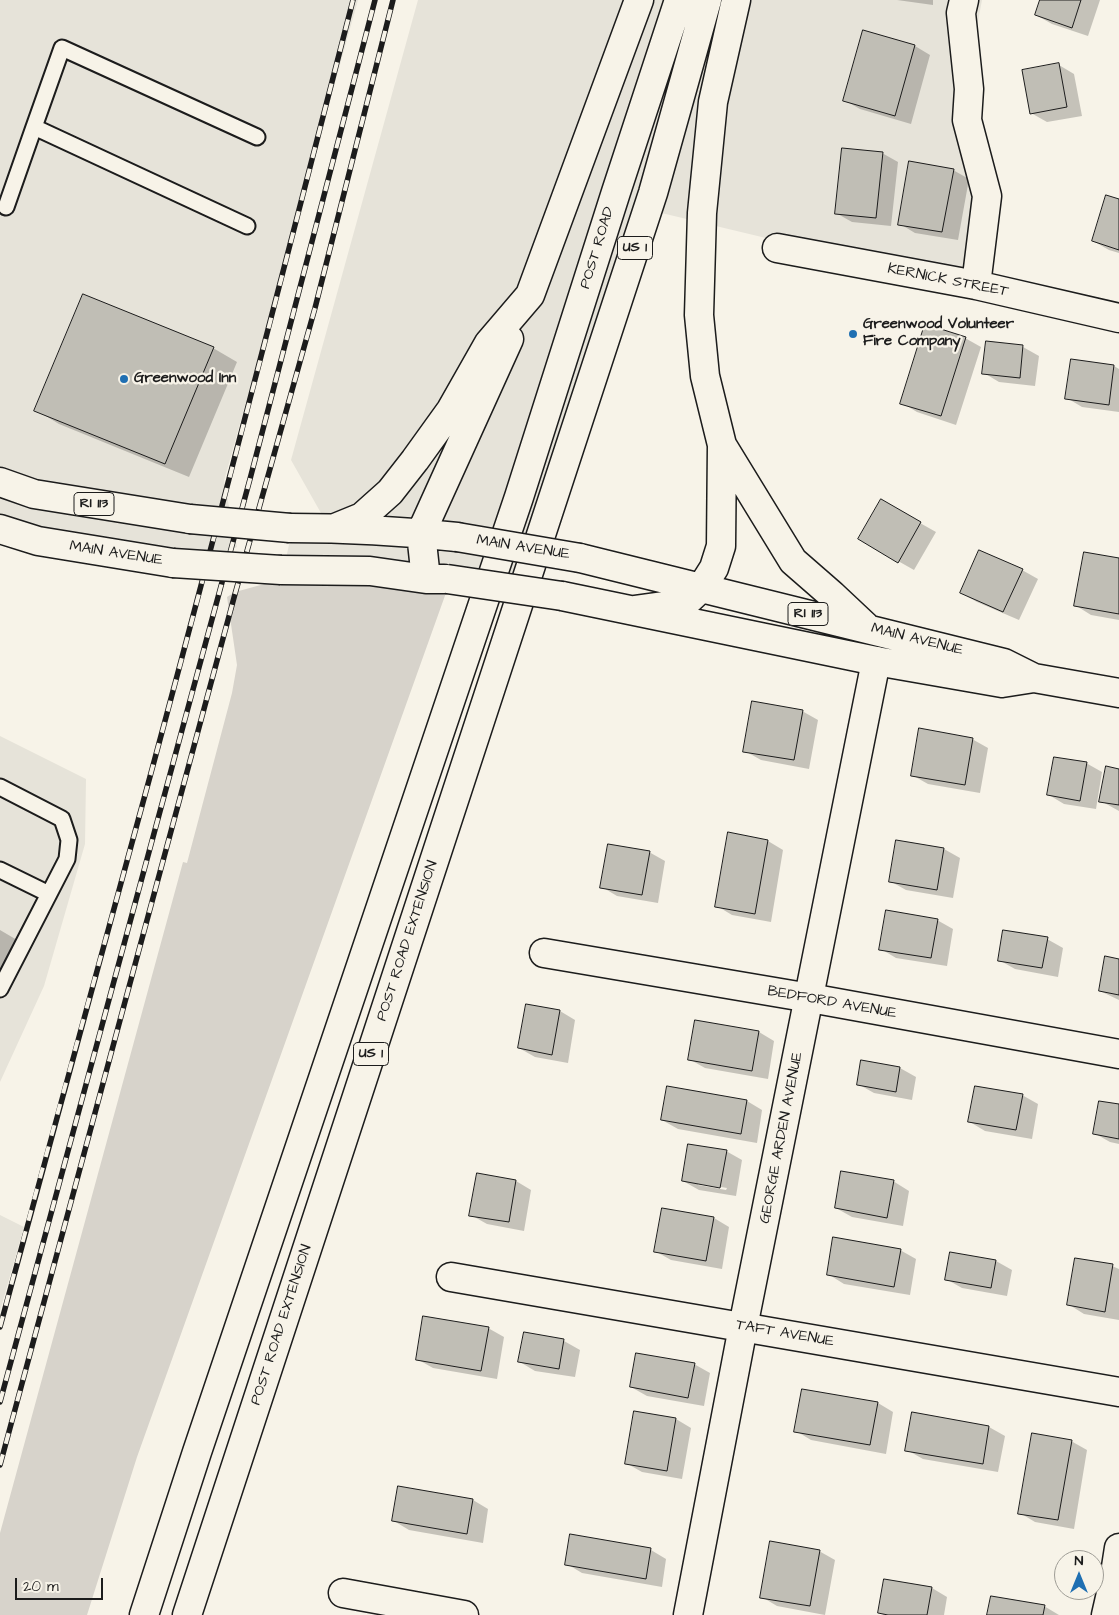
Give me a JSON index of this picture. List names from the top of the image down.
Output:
{
  "streets": {
    "main road": [
      "POST ROAD",
      "US 1",
      "KERNICK STREET",
      "RI 113",
      "MAIN AVENUE",
      "POST ROAD EXTENSION",
      "BEDFORD AVENUE",
      "GEORGE ARDEN AVENUE",
      "TAFT AVENUE"
    ]
  },
  "crossings": [
    ["MAIN AVENUE", "GEORGE ARDEN AVENUE"],
    ["BEDFORD AVENUE", "GEORGE ARDEN AVENUE"],
    ["GEORGE ARDEN AVENUE", "TAFT AVENUE"]
  ],
  "places": ["Greenwood Volunteer Fire Company", "Greenwood Inn"],
  "scale_bar": "20 m",
  "north": "top"
}
